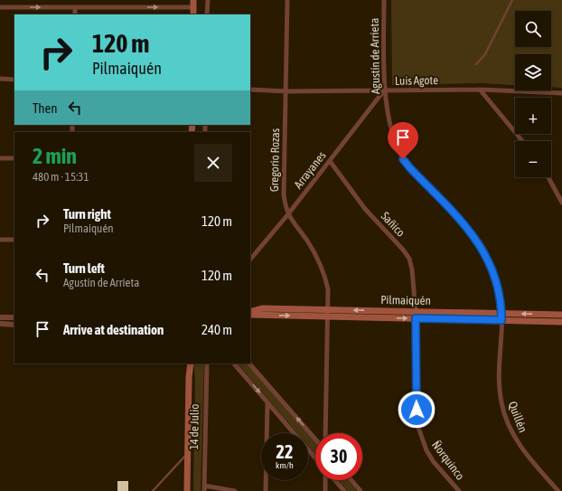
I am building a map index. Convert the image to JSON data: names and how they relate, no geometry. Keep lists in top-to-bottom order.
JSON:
{
  "streets": {
    "main road": ["Pilmaiquén", "14 de Julio"],
    "street": [
      "Agustín de Arrieta",
      "Luis Agote",
      "Gregorio Rozas",
      "Arrayanes",
      "Sañico",
      "Quillén",
      "Ñorquinco"
    ]
  },
  "crossings": [
    ["Agustín de Arrieta", "Luis Agote"],
    ["Agustín de Arrieta", "Arrayanes"],
    ["Agustín de Arrieta", "Pilmaiquén"],
    ["Agustín de Arrieta", "Quillén"],
    ["Luis Agote", "Gregorio Rozas"],
    ["Luis Agote", "Arrayanes"],
    ["Gregorio Rozas", "Arrayanes"],
    ["Gregorio Rozas", "Pilmaiquén"],
    ["Arrayanes", "Sañico"],
    ["Sañico", "Pilmaiquén"],
    ["Sañico", "Ñorquinco"],
    ["Pilmaiquén", "Quillén"],
    ["Pilmaiquén", "Ñorquinco"]
  ],
  "page": {
    "map_buttons": ["+", "−"],
    "turn": ["120 m", "Pilmaiquén"],
    "then": "Then",
    "heading": ["2 min", "480 m · 15:31"],
    "list": [
      {
        "name": "Turn right",
        "note": "Pilmaiquén",
        "value": "120 m"
      },
      {
        "name": "Turn left",
        "note": "Agustín de Arrieta",
        "value": "120 m"
      },
      {
        "name": "Arrive at destination",
        "value": "240 m"
      }
    ],
    "speed": "22 km/h",
    "limit": "30"
  }
}
